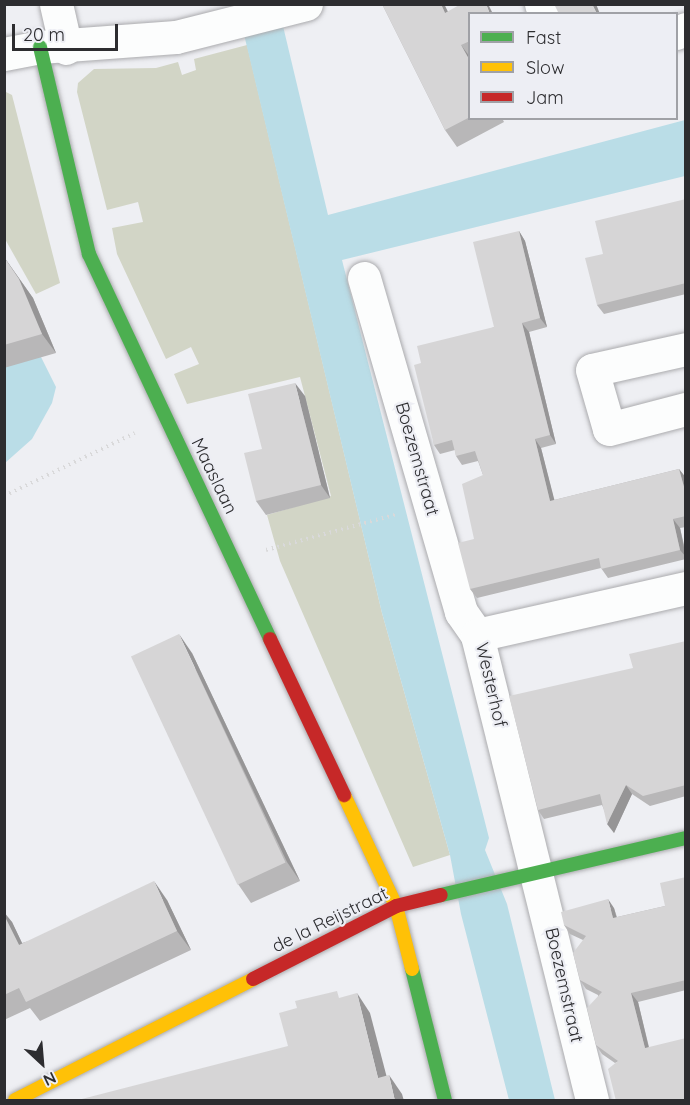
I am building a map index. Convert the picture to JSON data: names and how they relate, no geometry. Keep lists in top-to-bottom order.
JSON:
{
  "streets": {
    "street": [
      "Boezemstraat",
      "Maaslaan",
      "Westerhof",
      "de la Reijstraat"
    ]
  },
  "crossings": [
    ["Boezemstraat", "Westerhof"],
    ["Boezemstraat", "de la Reijstraat"],
    ["Maaslaan", "de la Reijstraat"],
    ["Westerhof", "de la Reijstraat"]
  ],
  "legend": ["Fast", "Slow", "Jam"],
  "scale_bar": "20 m",
  "north": "bottom right"
}
